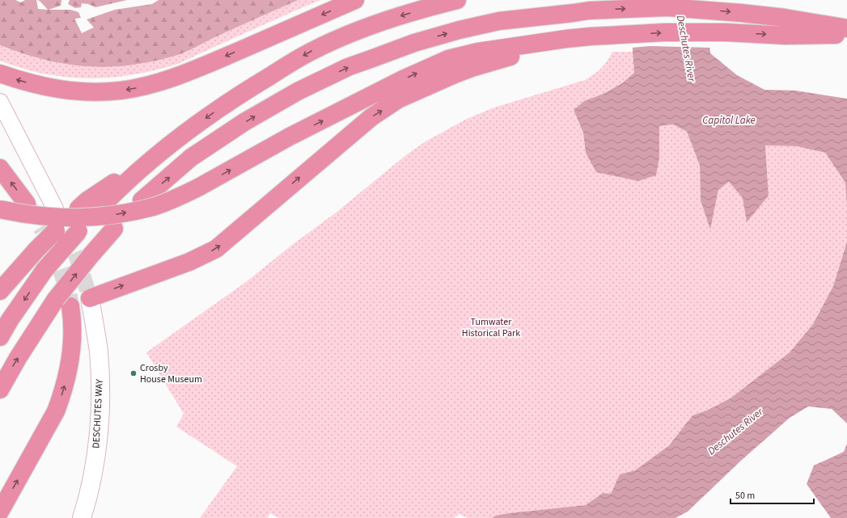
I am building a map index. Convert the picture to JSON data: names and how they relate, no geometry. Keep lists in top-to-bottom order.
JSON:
{
  "streets": {
    "main road": ["DESCHUTES WAY"]
  },
  "water": ["Deschutes River", "Capitol Lake"],
  "parks": ["Tumwater Historical Park"],
  "places": ["Crosby House Museum"],
  "scale_bar": "50 m"
}
